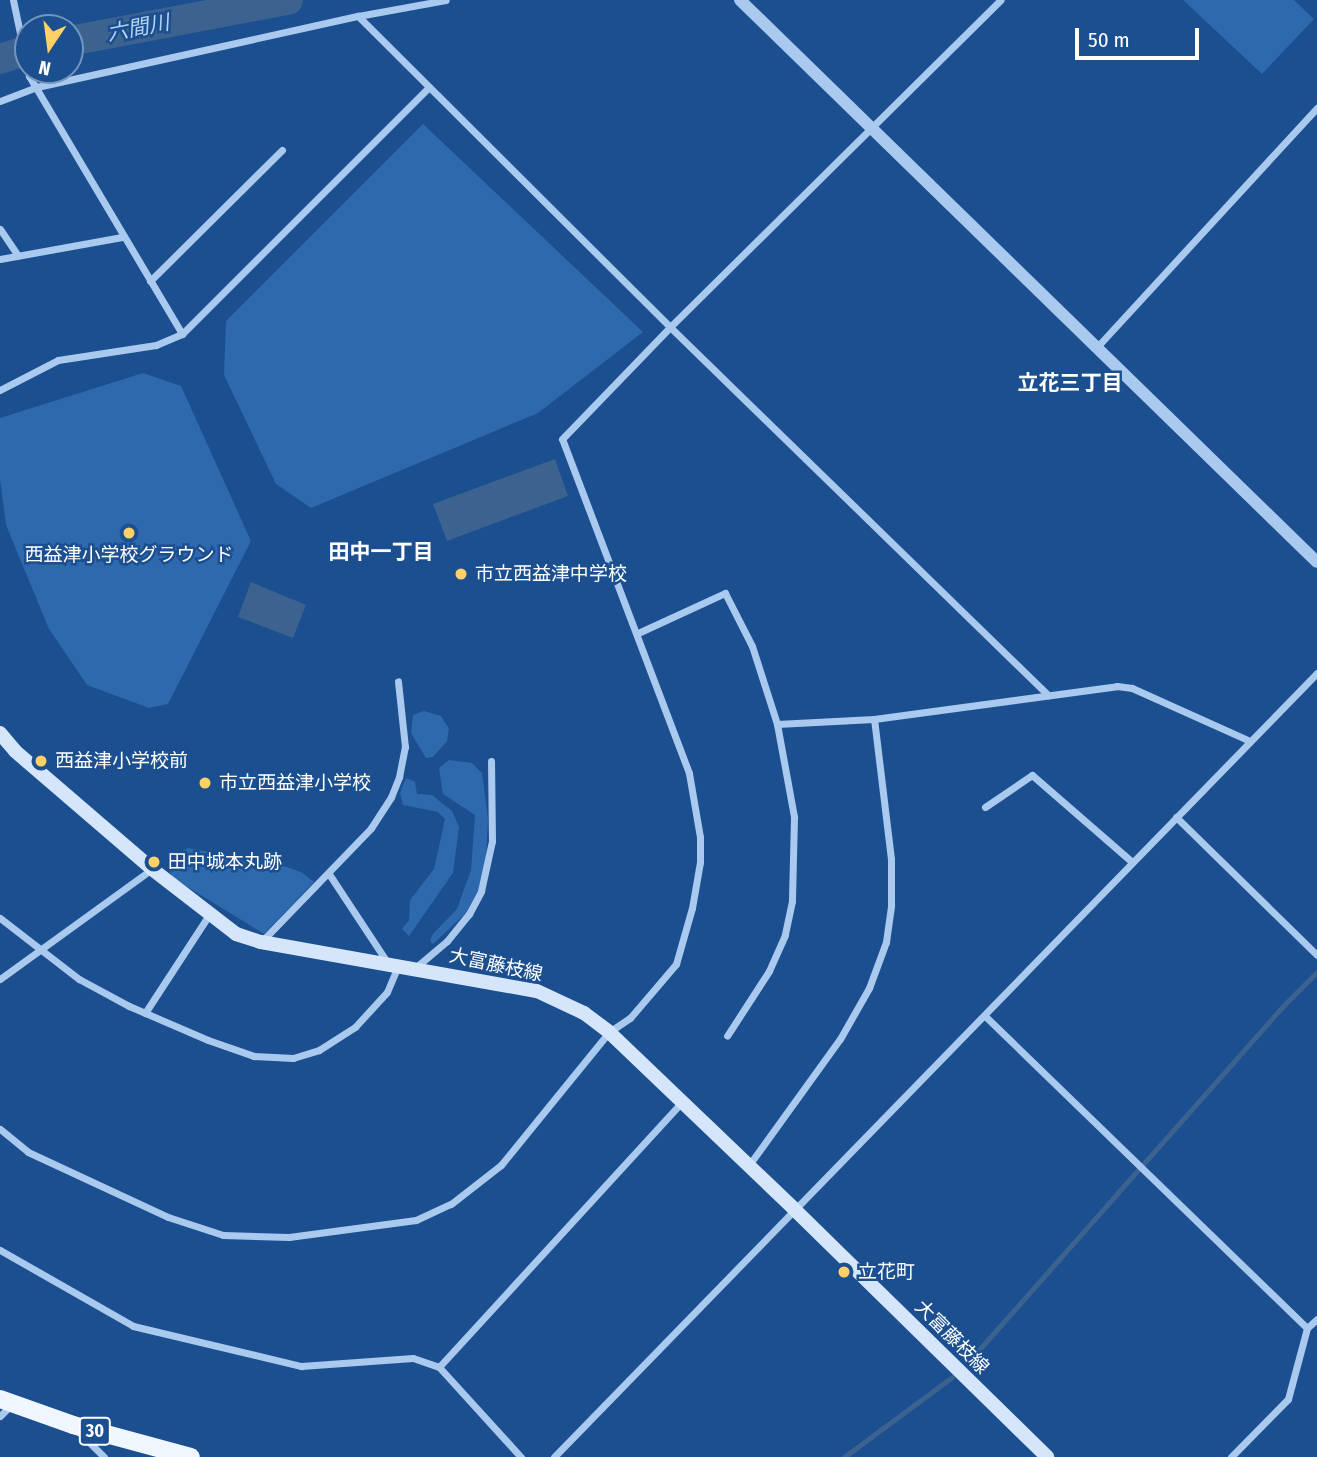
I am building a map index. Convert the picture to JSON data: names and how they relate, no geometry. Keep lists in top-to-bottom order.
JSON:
{
  "streets": {
    "main road": ["大富藤枝線", "30"]
  },
  "districts": ["立花三丁目", "田中一丁目"],
  "water": ["六間川"],
  "places": [
    "西益津小学校グラウンド",
    "市立西益津中学校",
    "西益津小学校前",
    "市立西益津小学校",
    "田中城本丸跡",
    "立花町"
  ],
  "scale_bar": "50 m",
  "north": "bottom"
}
